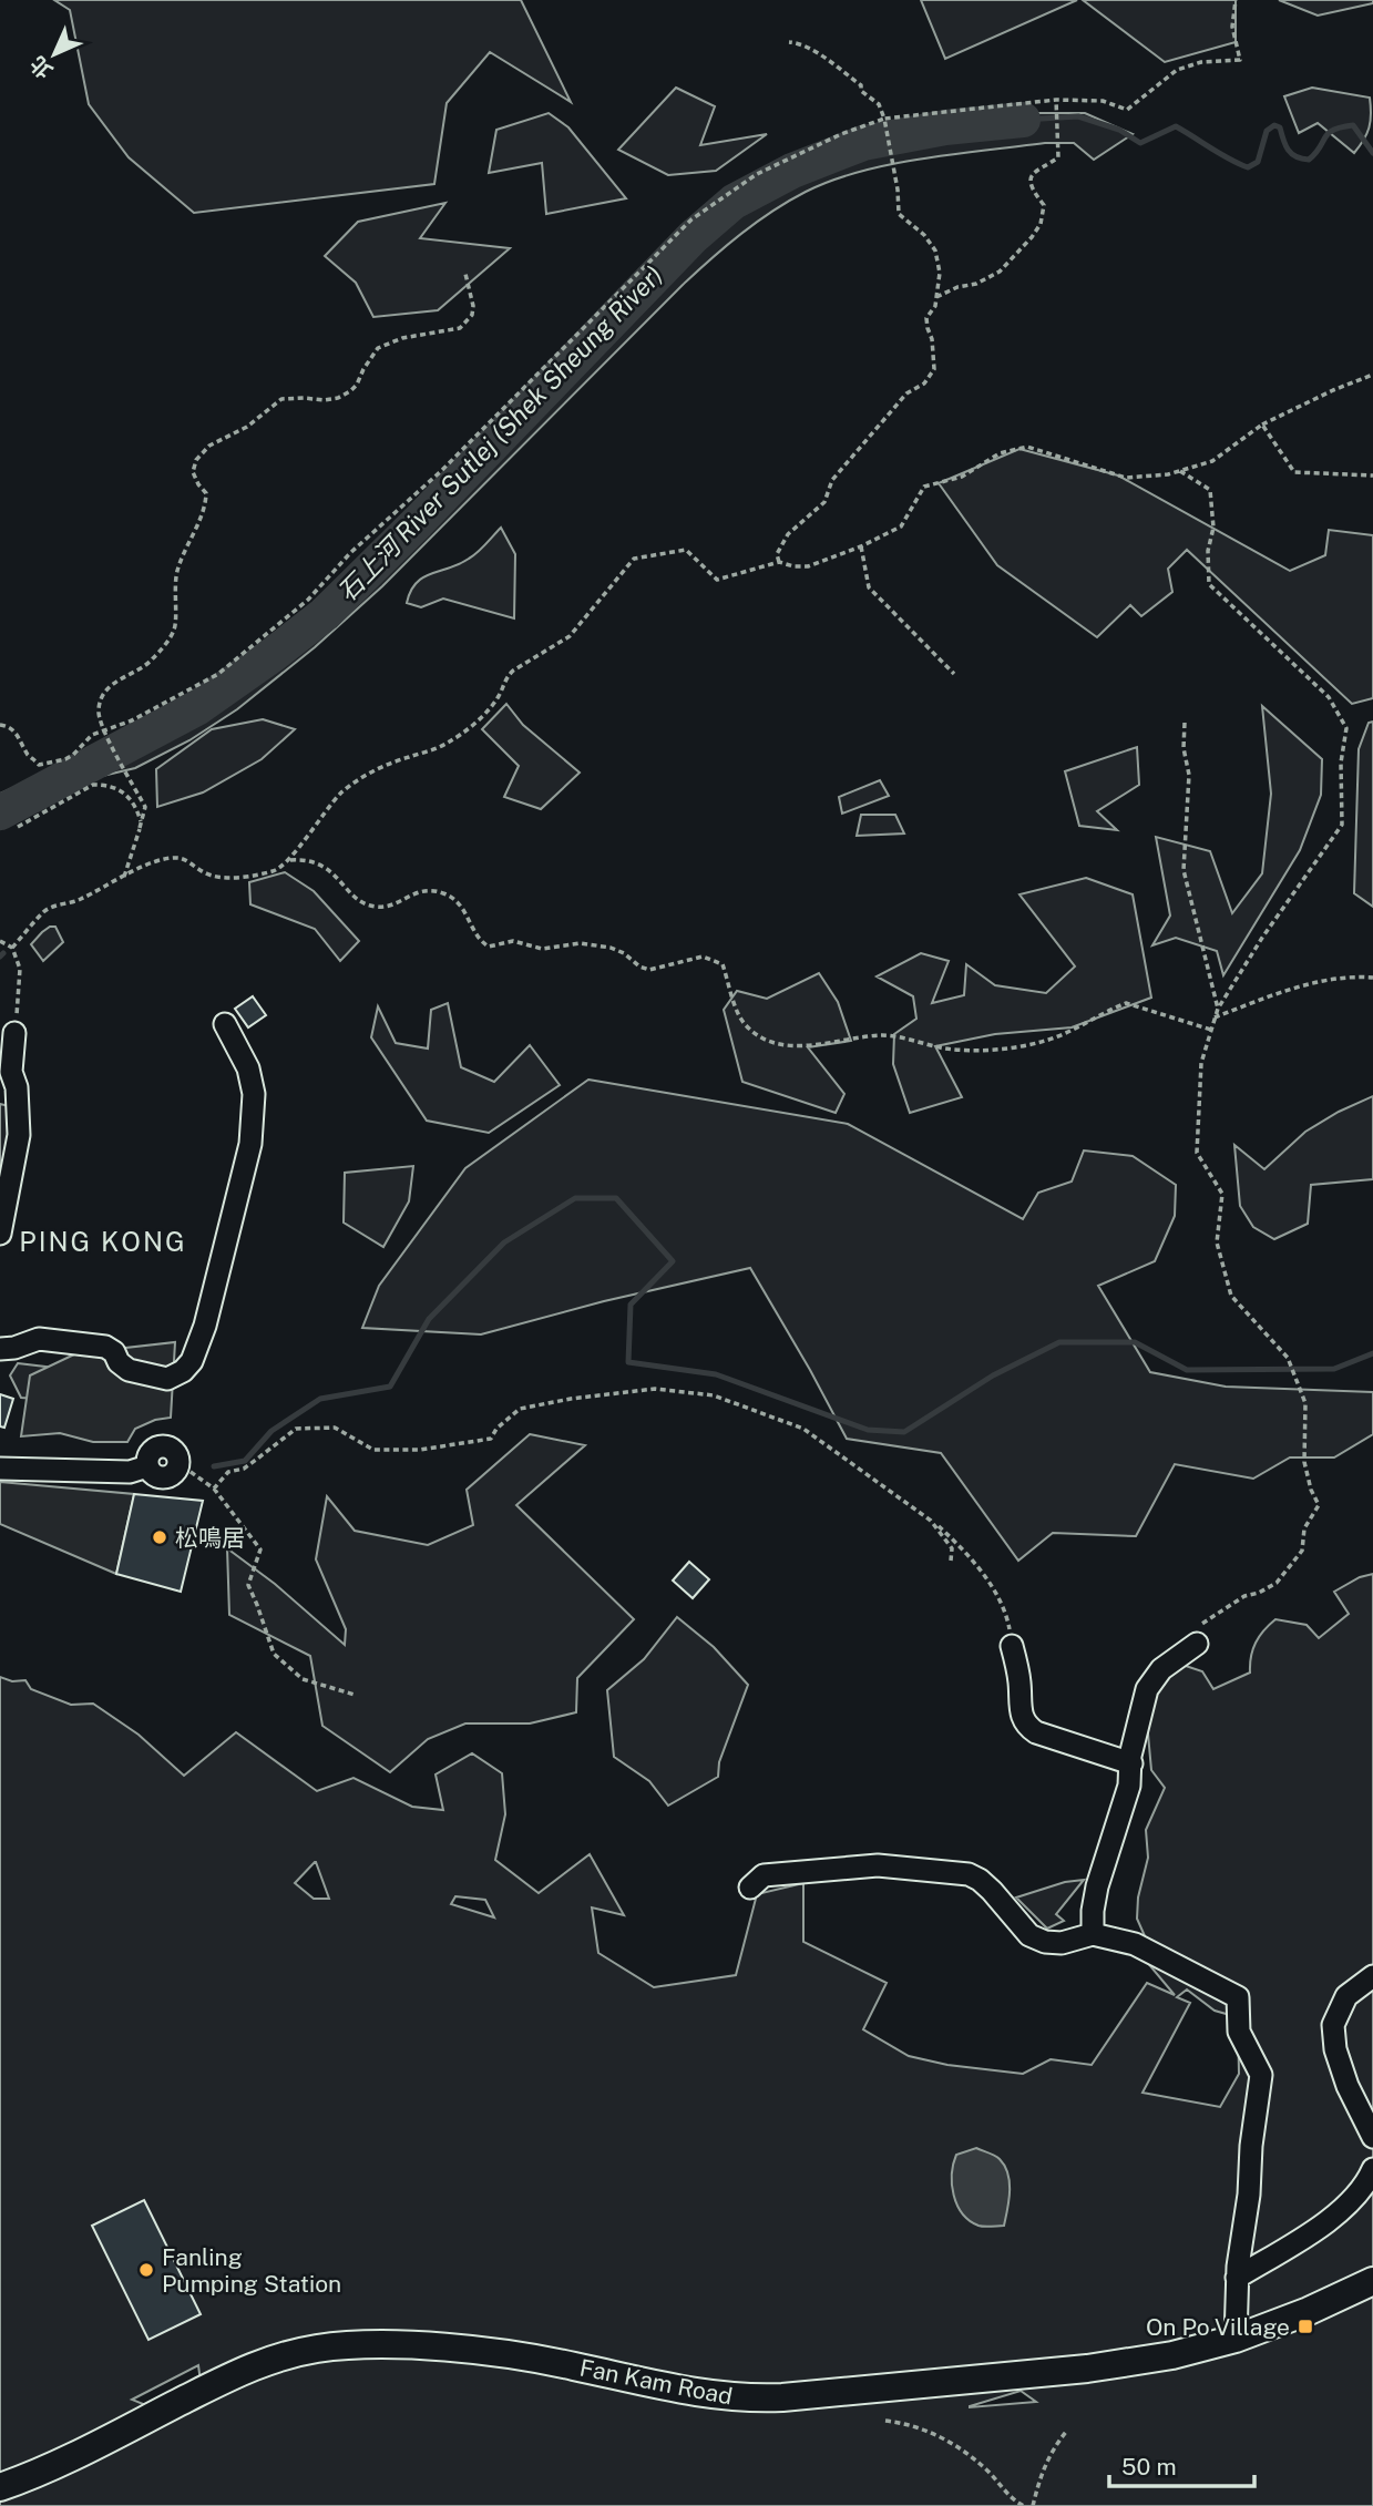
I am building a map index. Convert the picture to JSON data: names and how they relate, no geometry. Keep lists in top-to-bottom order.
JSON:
{
  "streets": {
    "main road": ["Fan Kam Road"]
  },
  "districts": ["PING KONG"],
  "water": ["石上河 River Sutlej (Shek Sheung River)"],
  "places": {
    "other": ["松鳴居", "Fanling Pumping Station"],
    "transit": ["On Po Village"]
  },
  "scale_bar": "50 m",
  "north": "bottom left"
}
